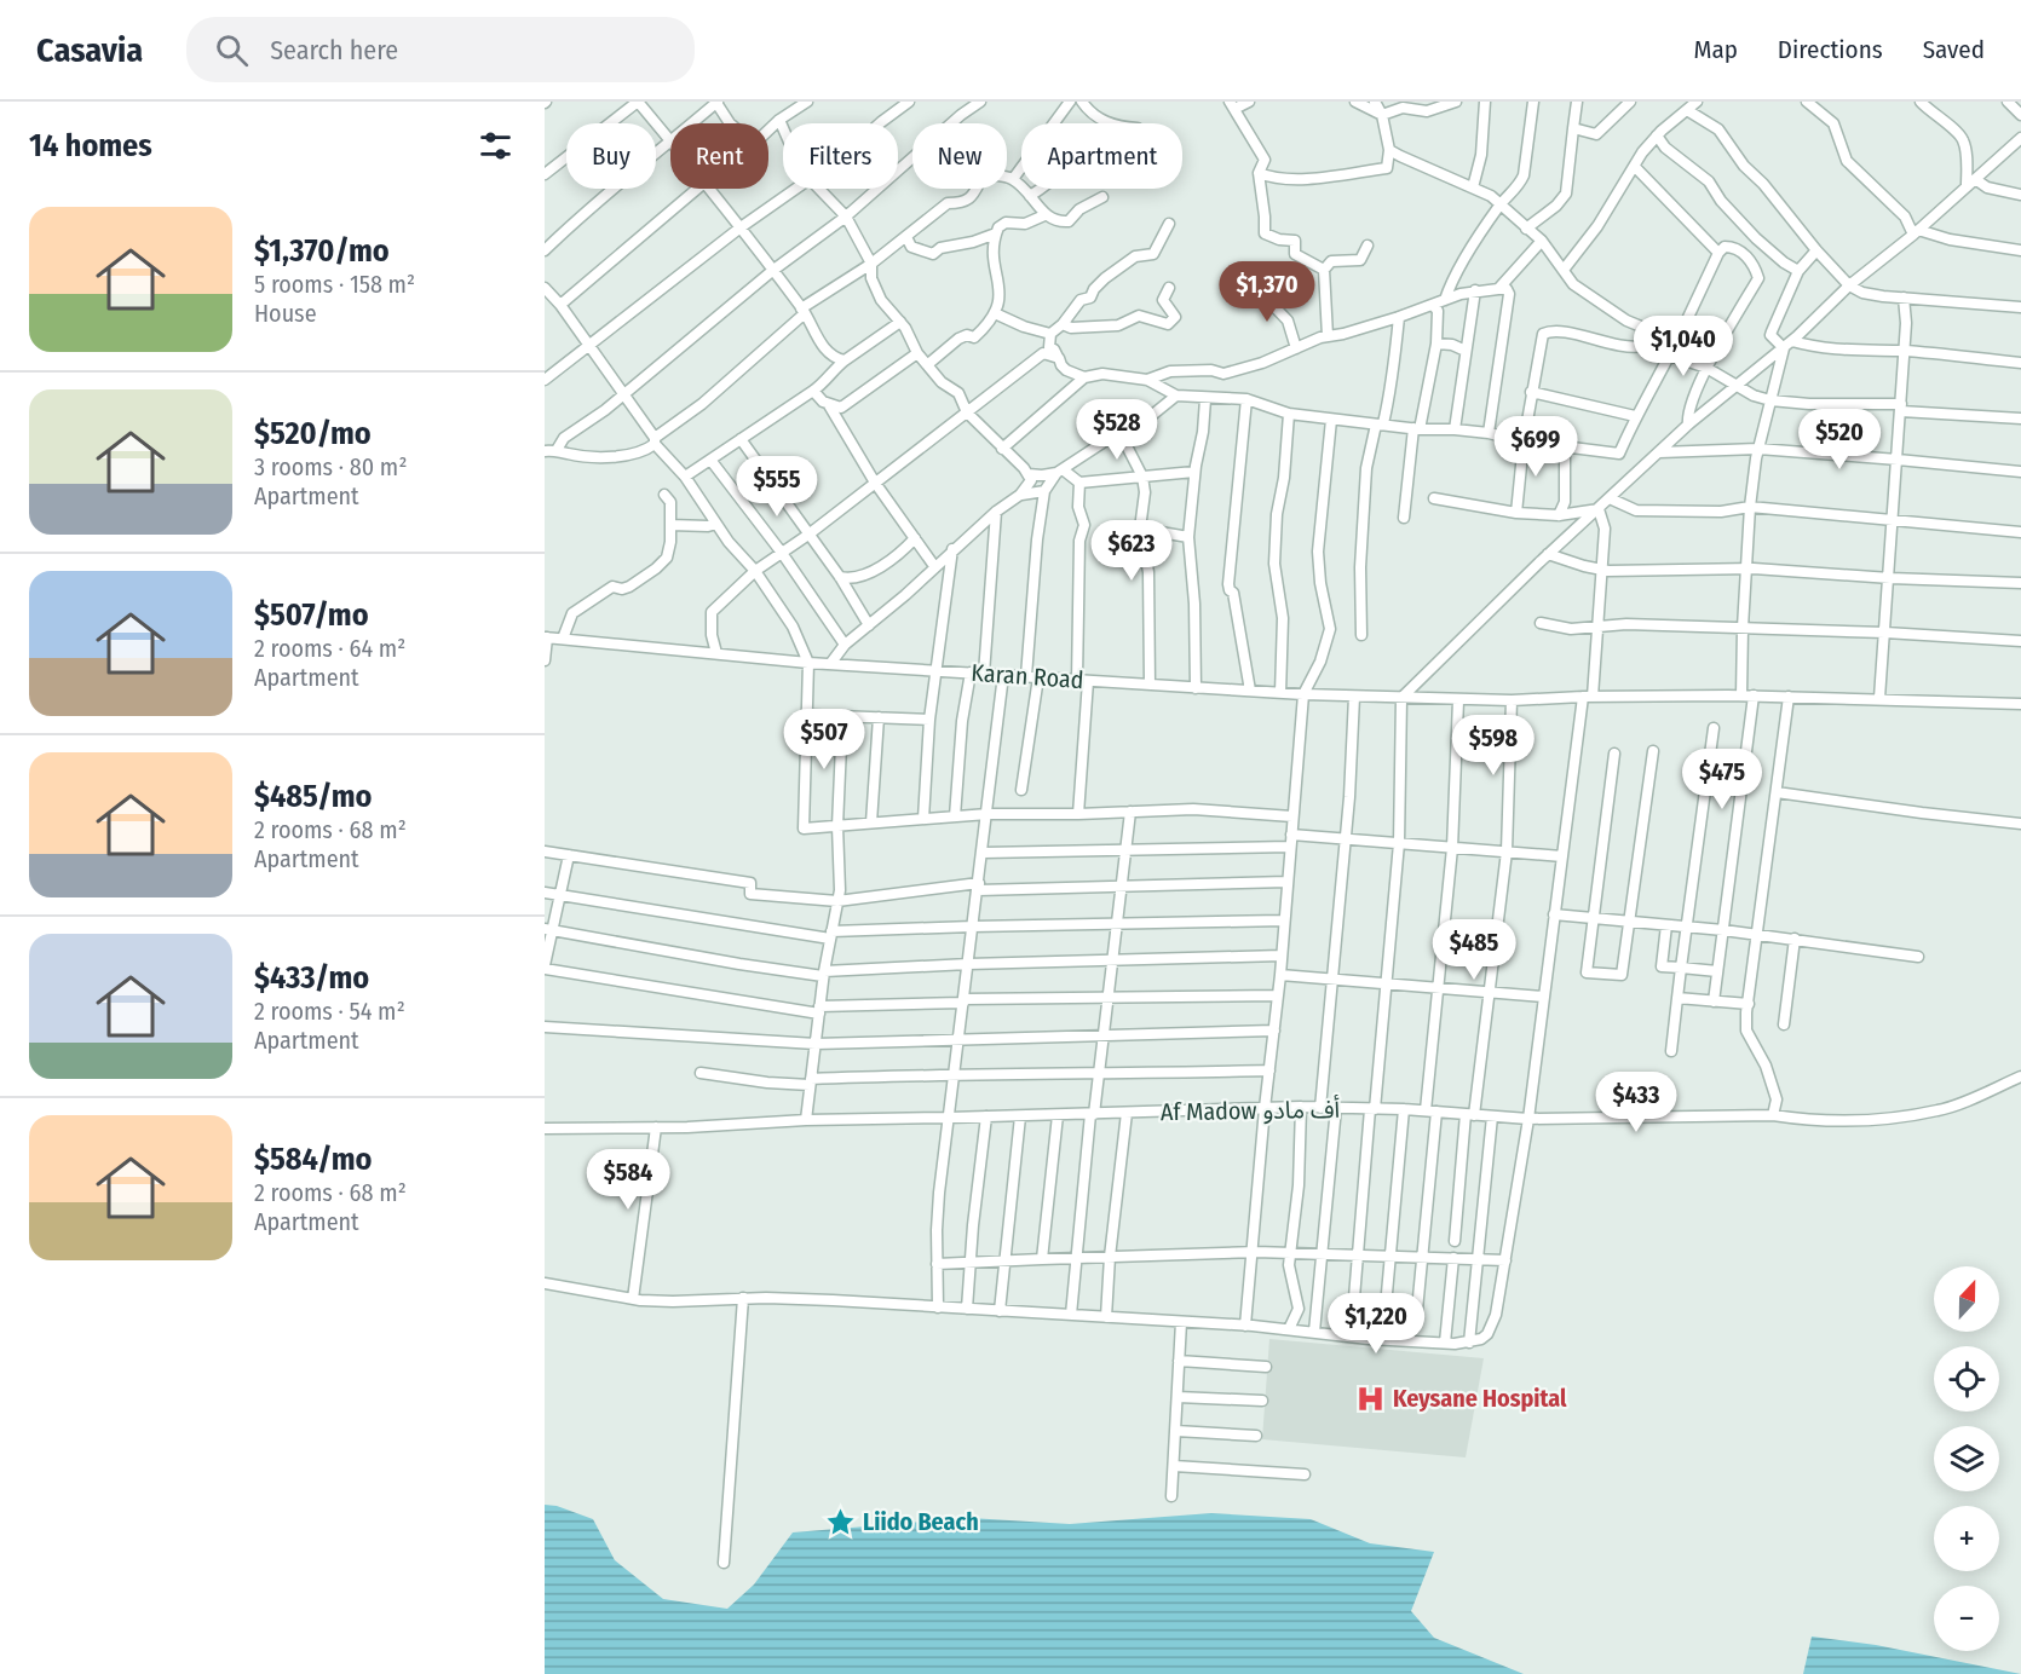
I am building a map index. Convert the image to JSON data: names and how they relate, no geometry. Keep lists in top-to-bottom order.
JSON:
{
  "streets": {
    "street": ["Karan Road", "Af Madow أف مادو"]
  },
  "places": {
    "hospital": ["Keysane Hospital"],
    "place": ["Liido Beach"]
  },
  "north": "top",
  "page": {
    "header": "Casavia",
    "search": "Search here",
    "nav": ["Map", "Directions", "Saved"],
    "heading": "14 homes",
    "chip": [
      "Buy",
      "Rent",
      "Filters",
      "New",
      "Apartment"
    ],
    "list": [
      {
        "name": "$1,370/mo",
        "note": "5 rooms · 158 m² · House"
      },
      {
        "name": "$520/mo",
        "note": "3 rooms · 80 m² · Apartment"
      },
      {
        "name": "$507/mo",
        "note": "2 rooms · 64 m² · Apartment"
      },
      {
        "name": "$485/mo",
        "note": "2 rooms · 68 m² · Apartment"
      },
      {
        "name": "$433/mo",
        "note": "2 rooms · 54 m² · Apartment"
      },
      {
        "name": "$584/mo",
        "note": "2 rooms · 68 m² · Apartment"
      }
    ],
    "price": [
      "$1,370",
      "$1,040",
      "$528",
      "$520",
      "$699",
      "$555",
      "$623",
      "$507",
      "$598",
      "$475",
      "$485",
      "$433",
      "$584",
      "$1,220"
    ],
    "map_buttons": ["+", "−"]
  }
}
